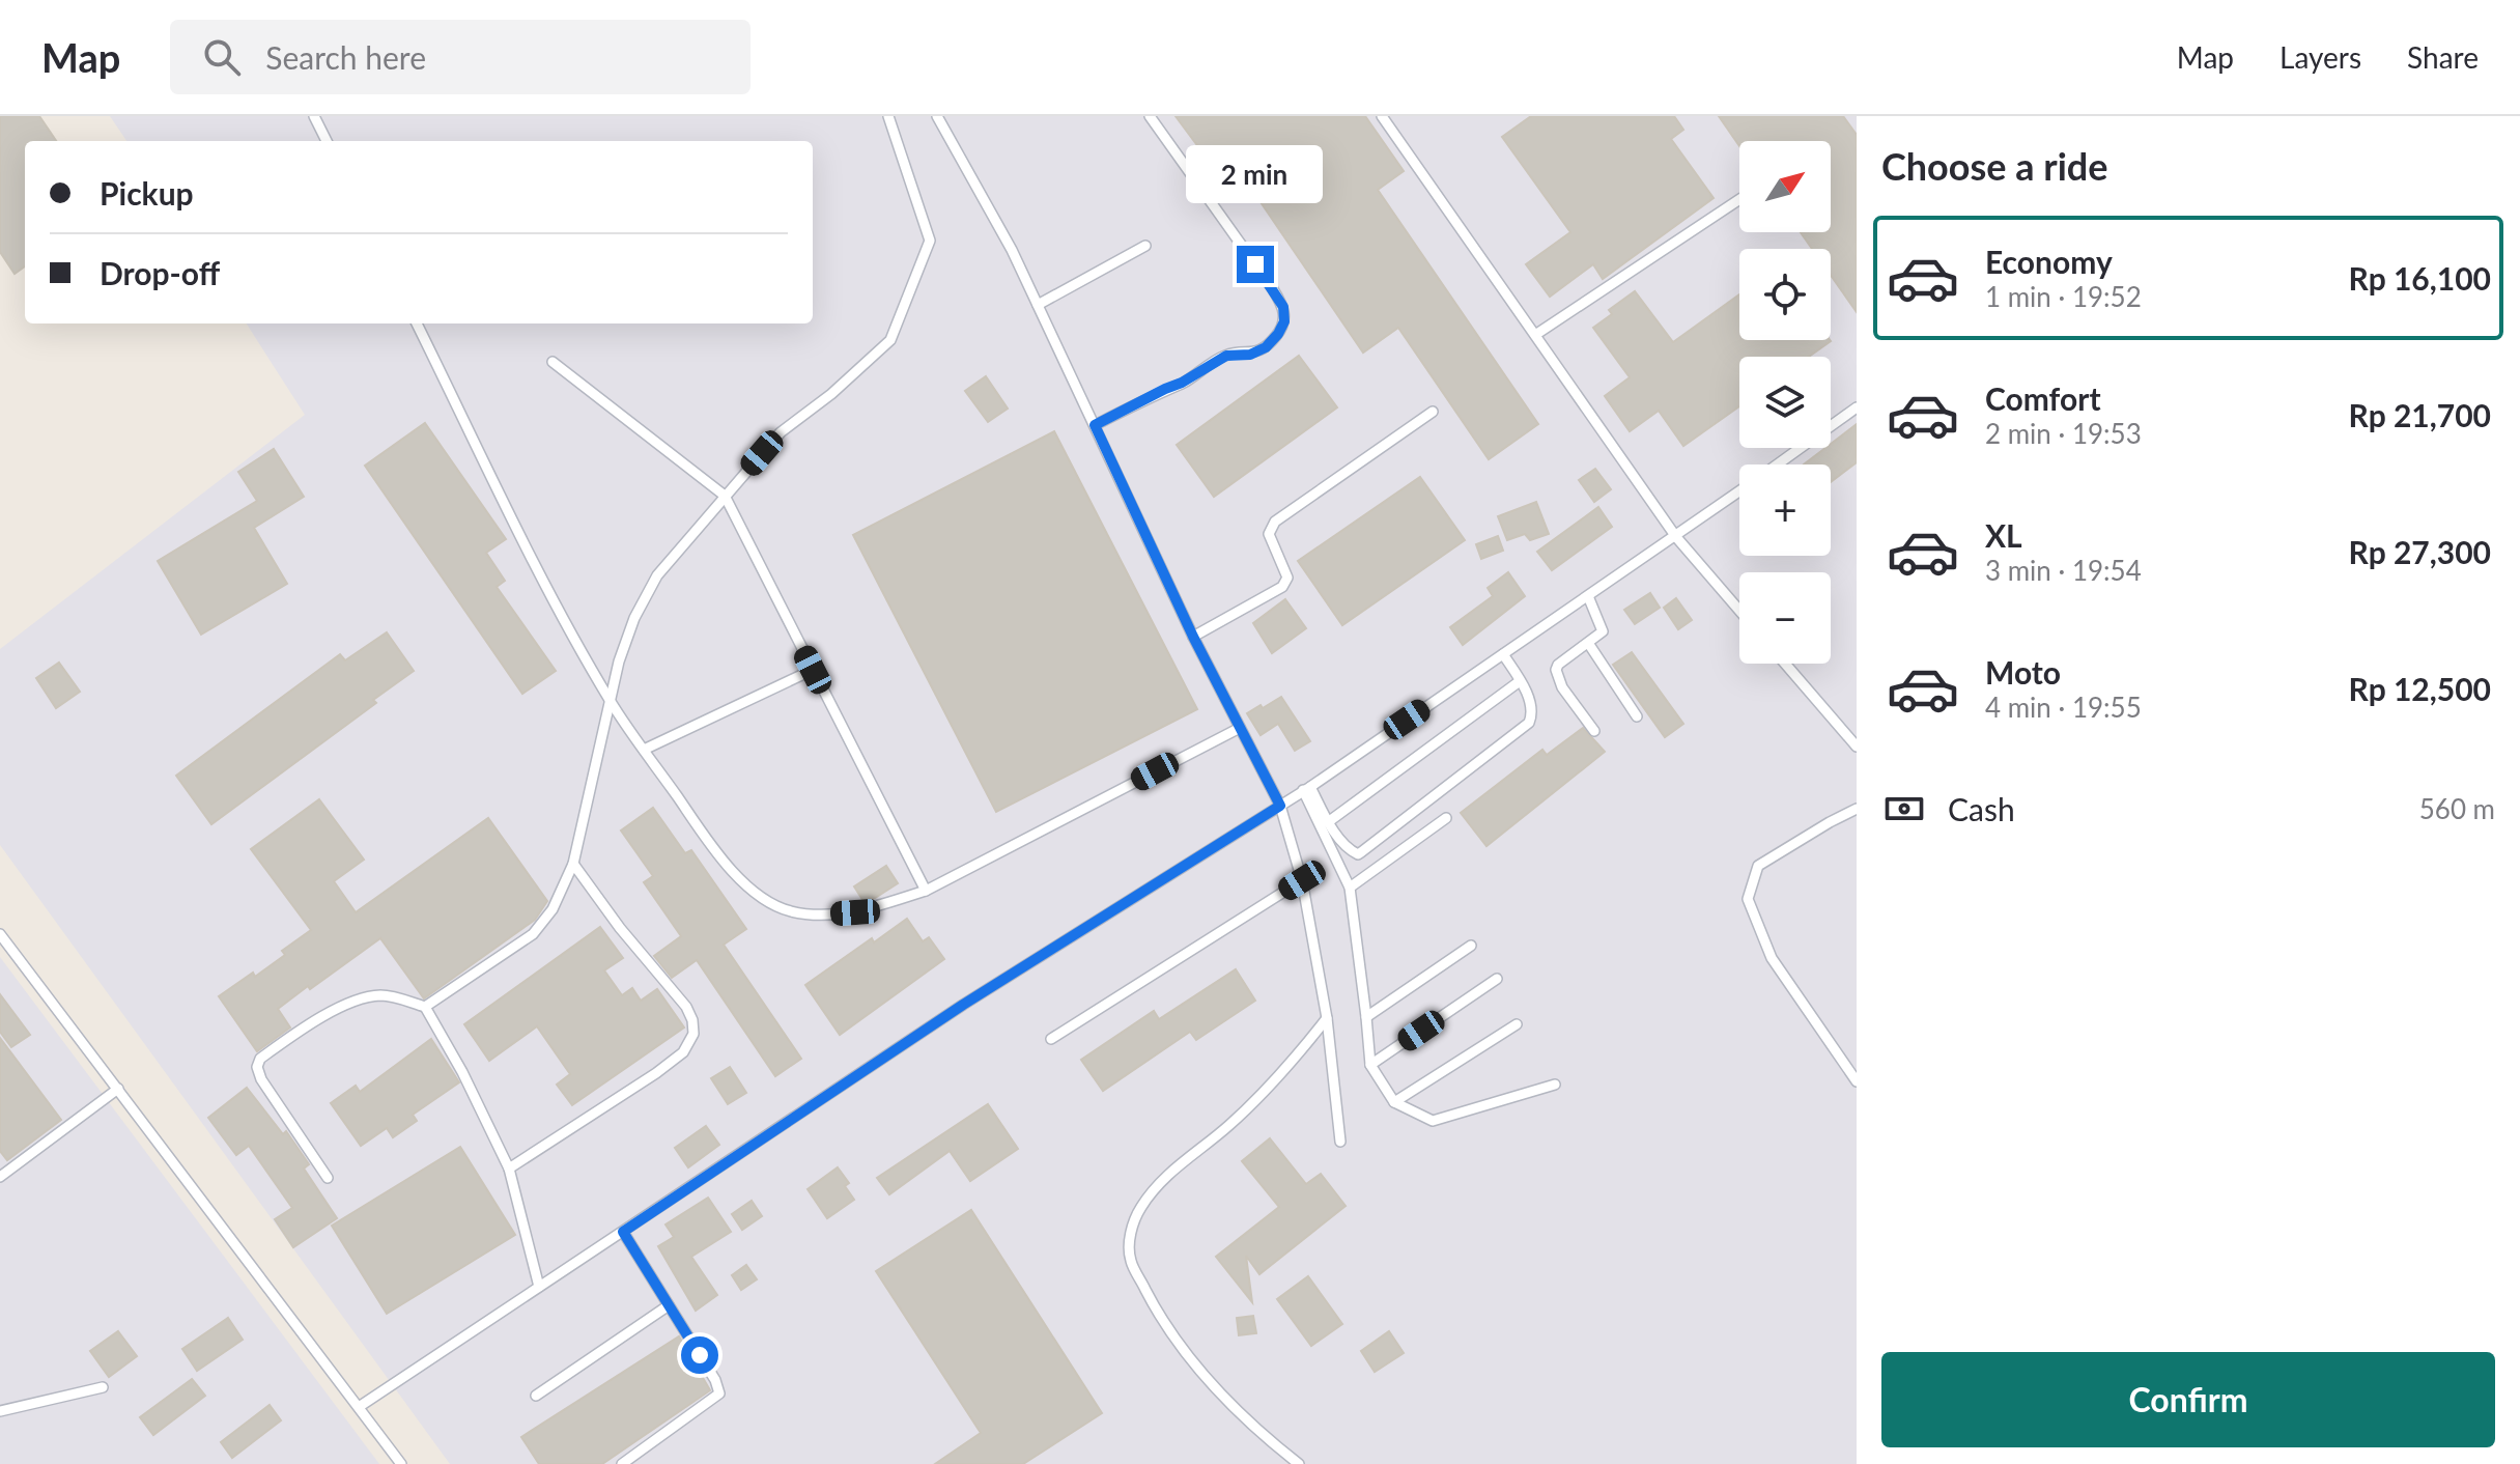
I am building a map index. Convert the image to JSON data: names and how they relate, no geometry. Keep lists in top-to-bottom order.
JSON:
{
  "north": "top right",
  "page": {
    "header": "Map",
    "search": "Search here",
    "nav": ["Map", "Layers", "Share"],
    "heading": "Choose a ride",
    "map_buttons": ["+", "−"],
    "banner": ["Pickup", "Drop-off"],
    "bubble": "2 min",
    "list": [
      {
        "name": "Economy",
        "note": "1 min · 19:52",
        "value": "Rp 16,100"
      },
      {
        "name": "Comfort",
        "note": "2 min · 19:53",
        "value": "Rp 21,700"
      },
      {
        "name": "XL",
        "note": "3 min · 19:54",
        "value": "Rp 27,300"
      },
      {
        "name": "Moto",
        "note": "4 min · 19:55",
        "value": "Rp 12,500"
      }
    ],
    "pay": ["Cash", "560 m"],
    "buttons": "Confirm"
  }
}
